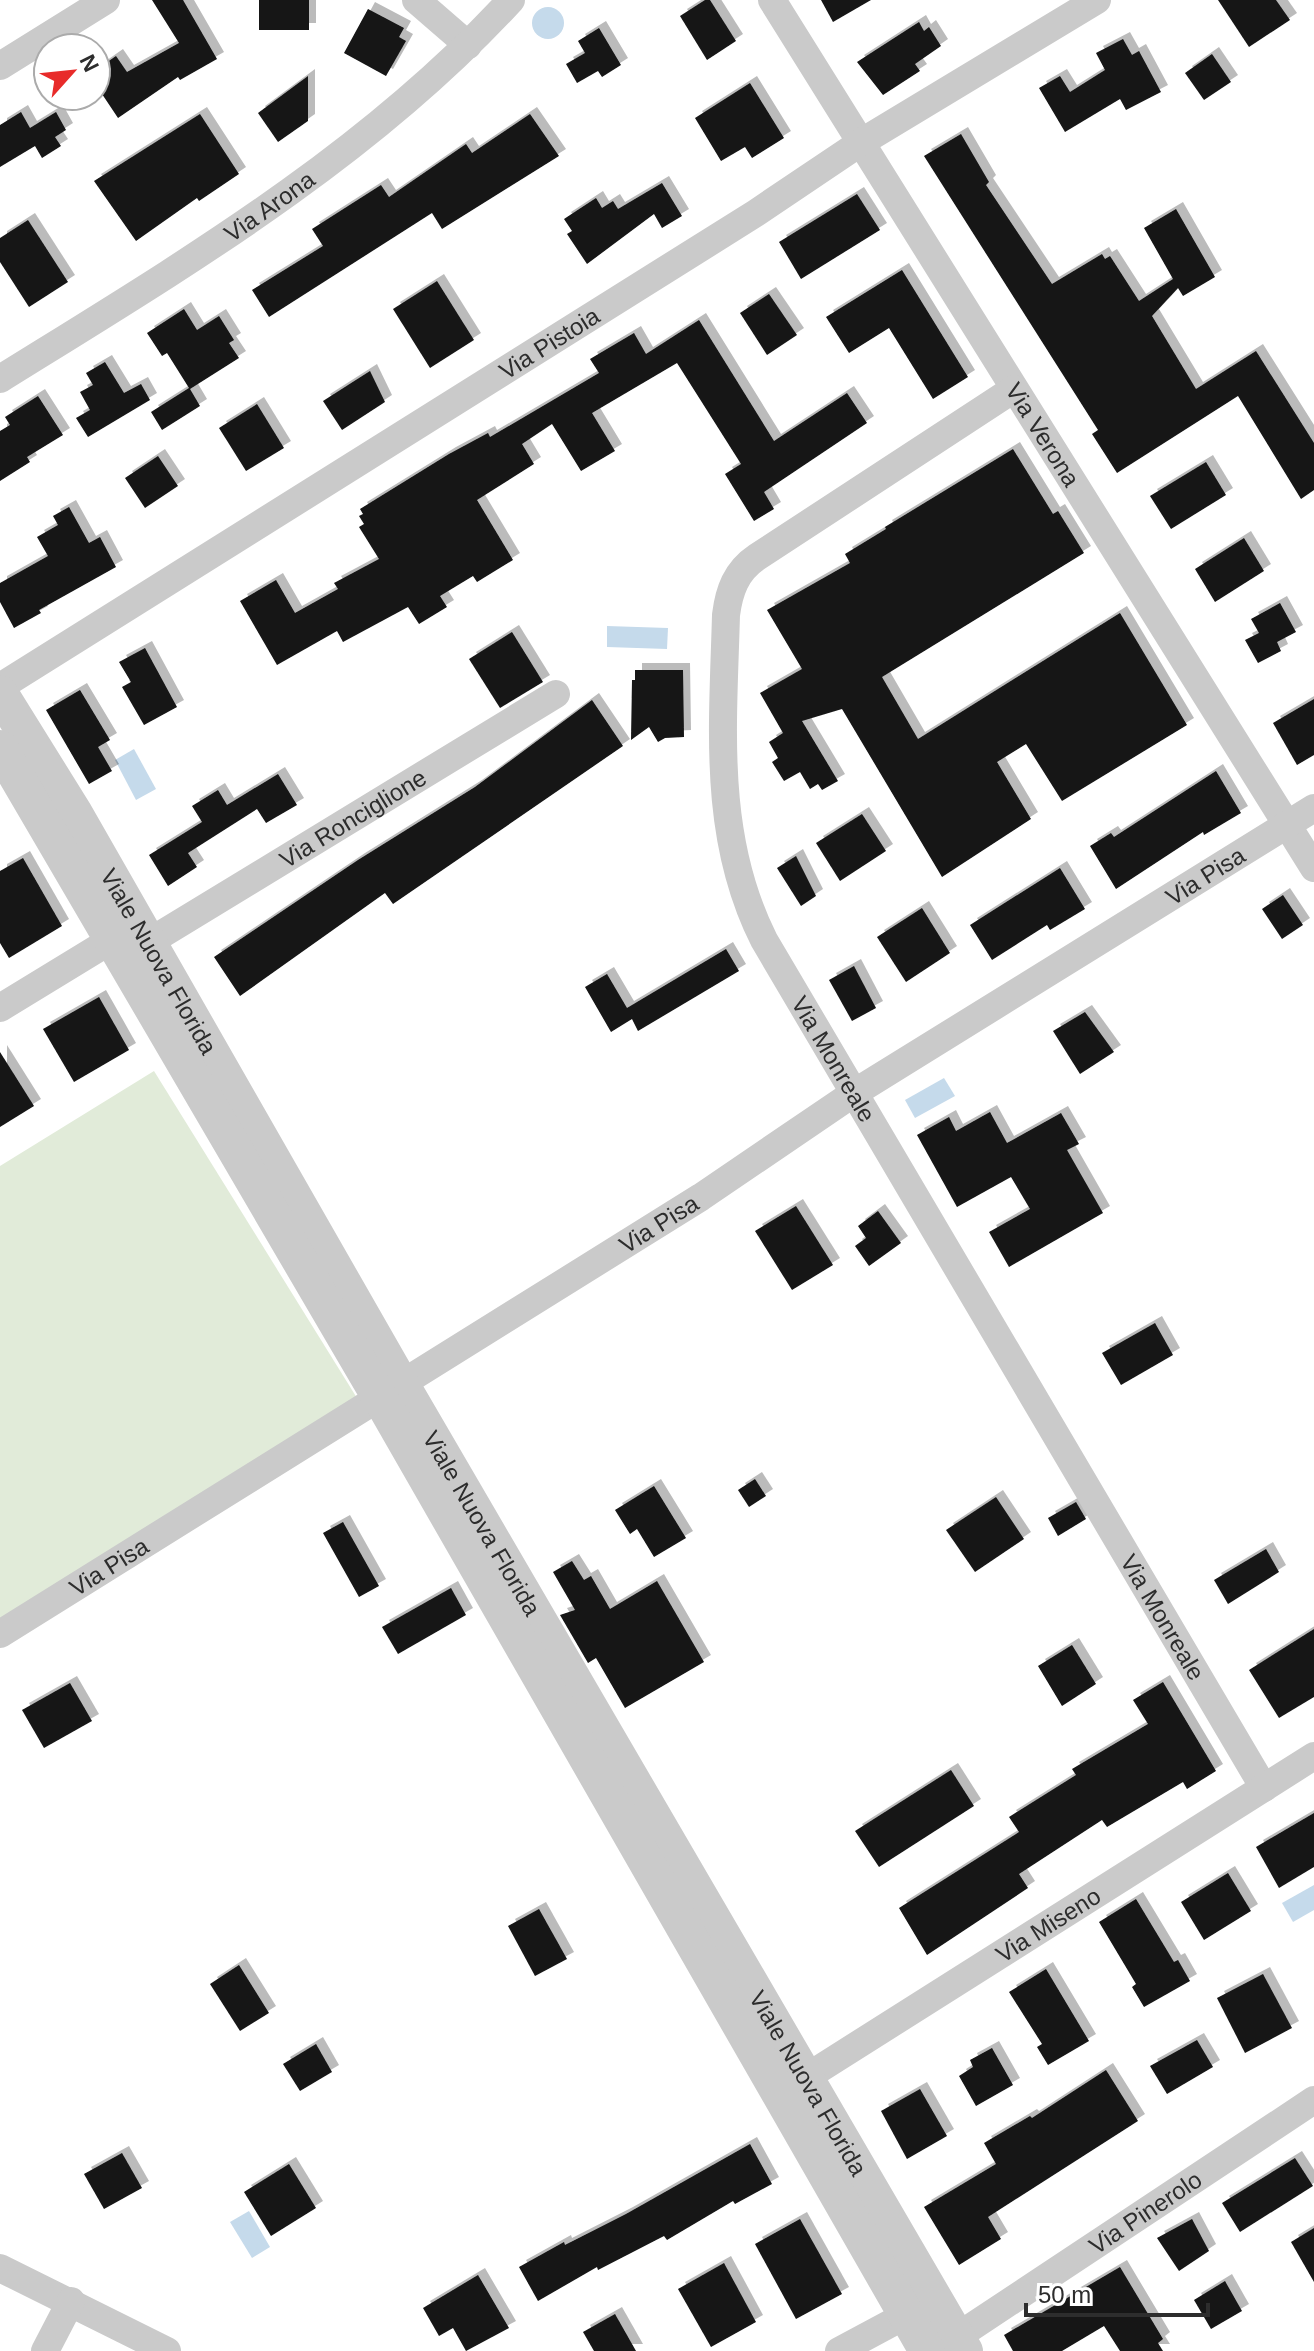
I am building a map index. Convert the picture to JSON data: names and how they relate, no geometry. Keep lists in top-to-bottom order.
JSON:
{
  "streets": {
    "street": [
      "Via Arona",
      "Via Pistoia",
      "Via Verona",
      "Via Ronciglione",
      "Via Pisa",
      "Viale Nuova Florida",
      "Via Monreale",
      "Via Miseno",
      "Via Pinerolo"
    ]
  },
  "crossings": [
    ["Via Pistoia", "Via Verona"],
    ["Via Pistoia", "Viale Nuova Florida"],
    ["Via Verona", "Via Pisa"],
    ["Via Verona", "Via Monreale"],
    ["Via Ronciglione", "Viale Nuova Florida"],
    ["Via Pisa", "Viale Nuova Florida"],
    ["Via Pisa", "Via Monreale"],
    ["Viale Nuova Florida", "Via Miseno"],
    ["Viale Nuova Florida", "Via Pinerolo"],
    ["Via Monreale", "Via Miseno"]
  ],
  "scale_bar": "50 m",
  "north": "top right"
}
